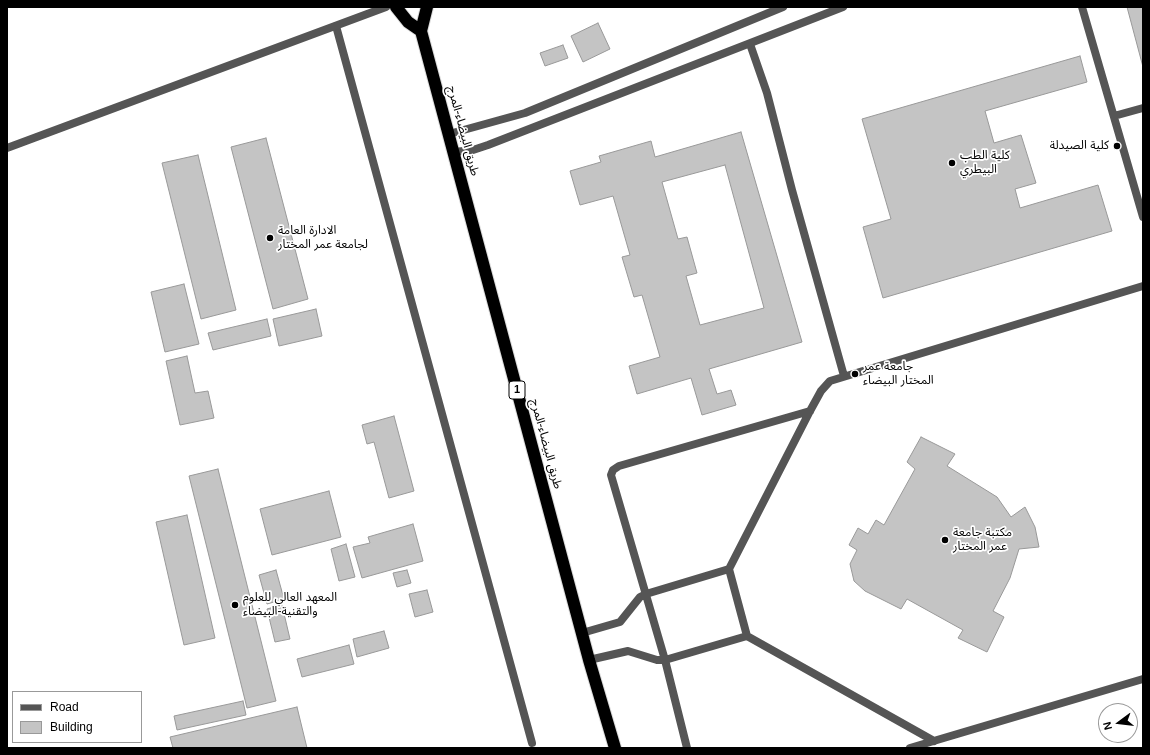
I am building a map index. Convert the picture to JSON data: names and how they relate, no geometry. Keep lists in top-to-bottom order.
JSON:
{
  "streets": {
    "highway": ["طريق البيضاء-المرج", "1"]
  },
  "places": [
    "كلية الصيدلة",
    "كلية الطب البيطري",
    "الادارة العامة لجامعة عمر المختار",
    "جامعة عمر المختار البيضاء",
    "مكتبة جامعة عمر المختار",
    "المعهد العالي للعلوم والتقنية-البيضاء"
  ],
  "legend": ["Road", "Building"],
  "north": "left"
}
